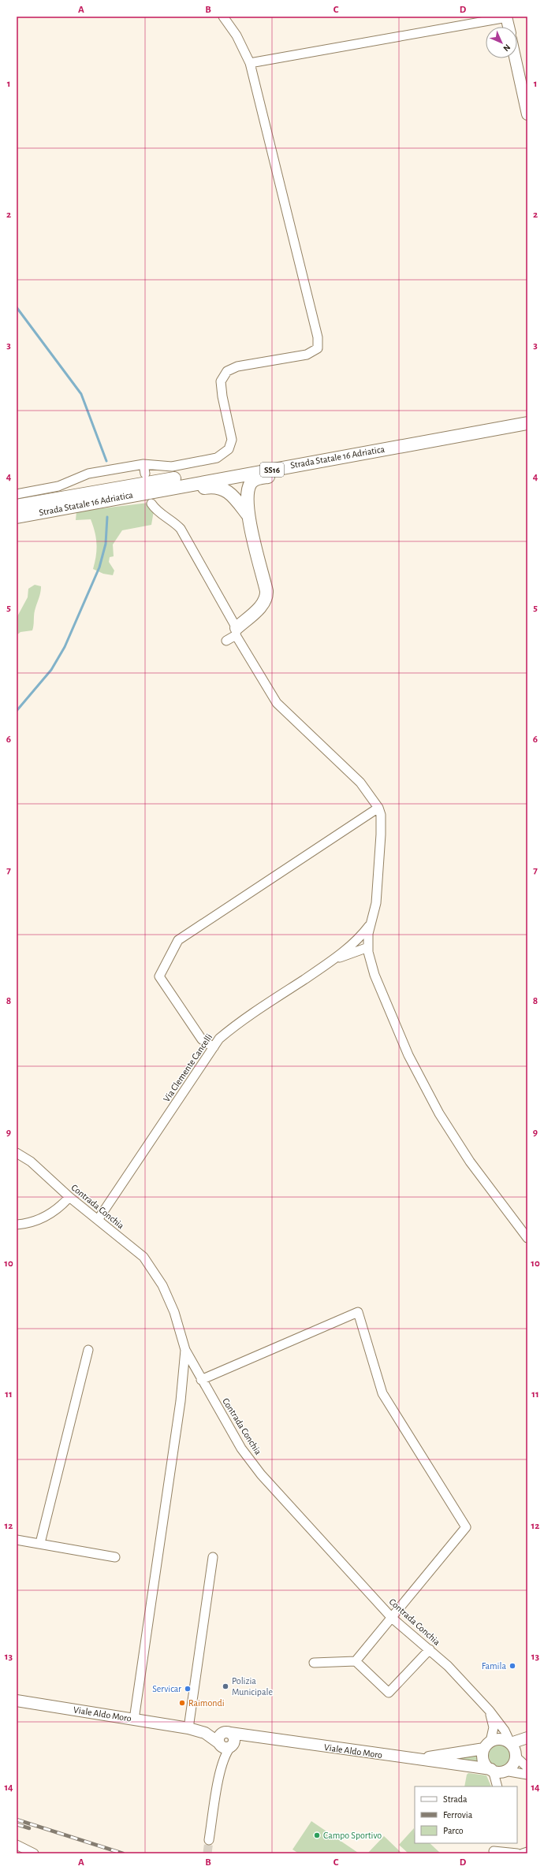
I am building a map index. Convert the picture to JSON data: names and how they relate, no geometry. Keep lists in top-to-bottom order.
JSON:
{
  "streets": {
    "highway": ["Strada Statale 16 Adriatica", "SS16"],
    "main road": ["Viale Aldo Moro"],
    "street": ["Via Clemente Cancelli", "Contrada Conchia"]
  },
  "crossings": [
    ["Via Clemente Cancelli", "Contrada Conchia"],
    ["Contrada Conchia", "Viale Aldo Moro"]
  ],
  "places": [
    "Famila",
    "Polizia Municipale",
    "Servicar",
    "Raimondi",
    "Campo Sportivo"
  ],
  "legend": ["Strada", "Ferrovia", "Parco"],
  "north": "bottom right",
  "grid": {
    "columns": [
      "A",
      "B",
      "C",
      "D"
    ],
    "rows": [
      "1",
      "2",
      "3",
      "4",
      "5",
      "6",
      "7",
      "8",
      "9",
      "10",
      "11",
      "12",
      "13",
      "14"
    ]
  }
}
